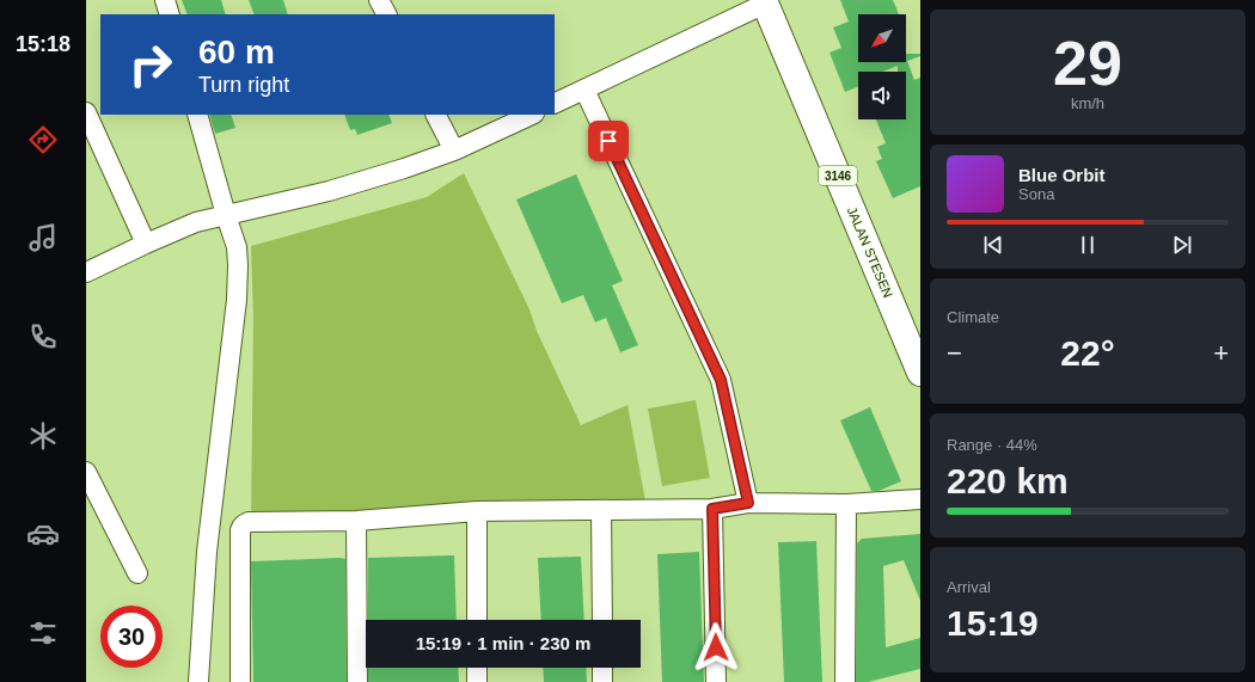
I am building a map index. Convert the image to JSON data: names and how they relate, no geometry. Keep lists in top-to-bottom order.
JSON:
{
  "streets": {
    "main road": ["3146", "JALAN STESEN"]
  },
  "north": "bottom left",
  "page": {
    "tabs": "15:18",
    "tile": [
      ["29", "km/h"],
      "Climate",
      ["Range · 44%", "220 km"],
      ["Arrival", "15:19"]
    ],
    "turn": ["60 m", "Turn right"],
    "song": ["Blue Orbit", "Sona"],
    "heat": ["−", "22°", "+"],
    "limit": "30",
    "trip": "15:19 · 1 min · 230 m"
  }
}
